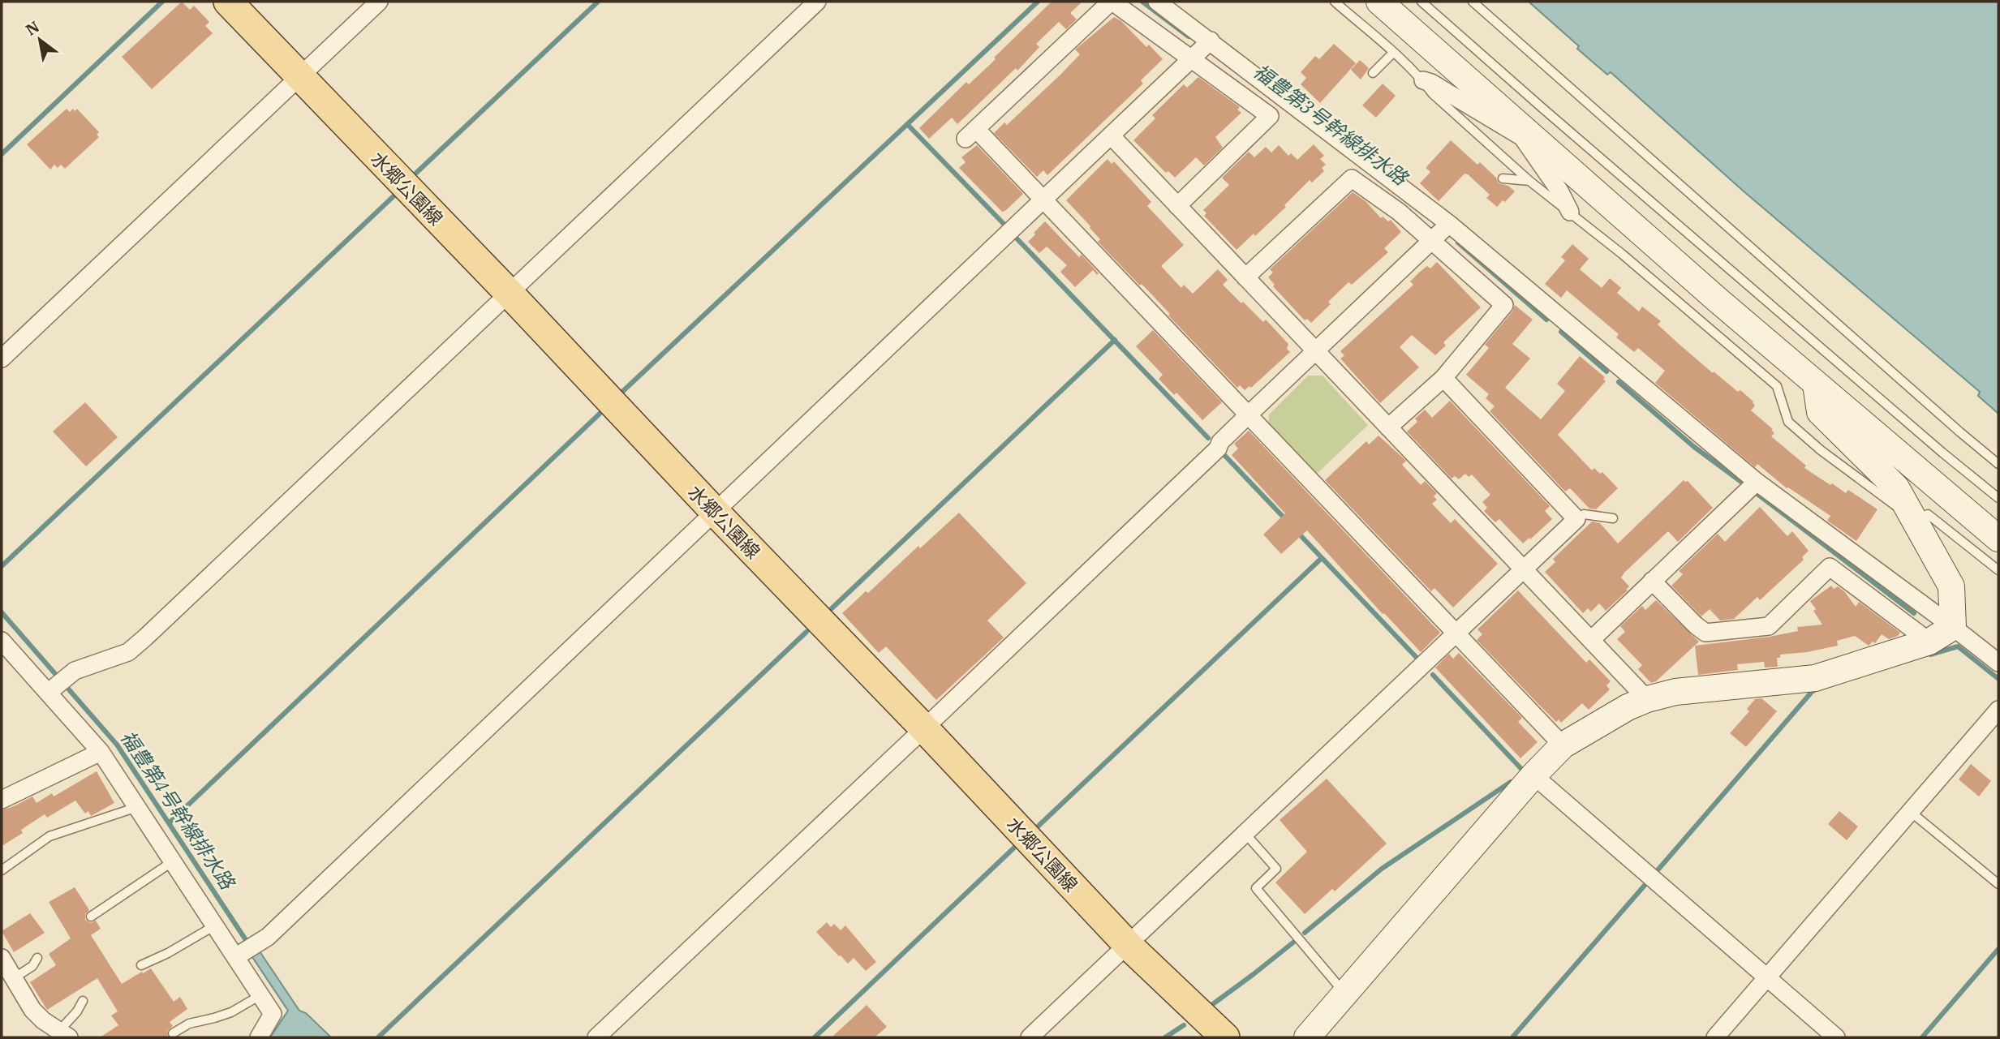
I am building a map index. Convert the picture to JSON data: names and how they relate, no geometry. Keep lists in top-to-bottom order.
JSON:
{
  "streets": {
    "main road": ["水郷公園線"]
  },
  "water": ["福豊第3号幹線排水路", "福豊第4号幹線排水路"],
  "north": "top left"
}
